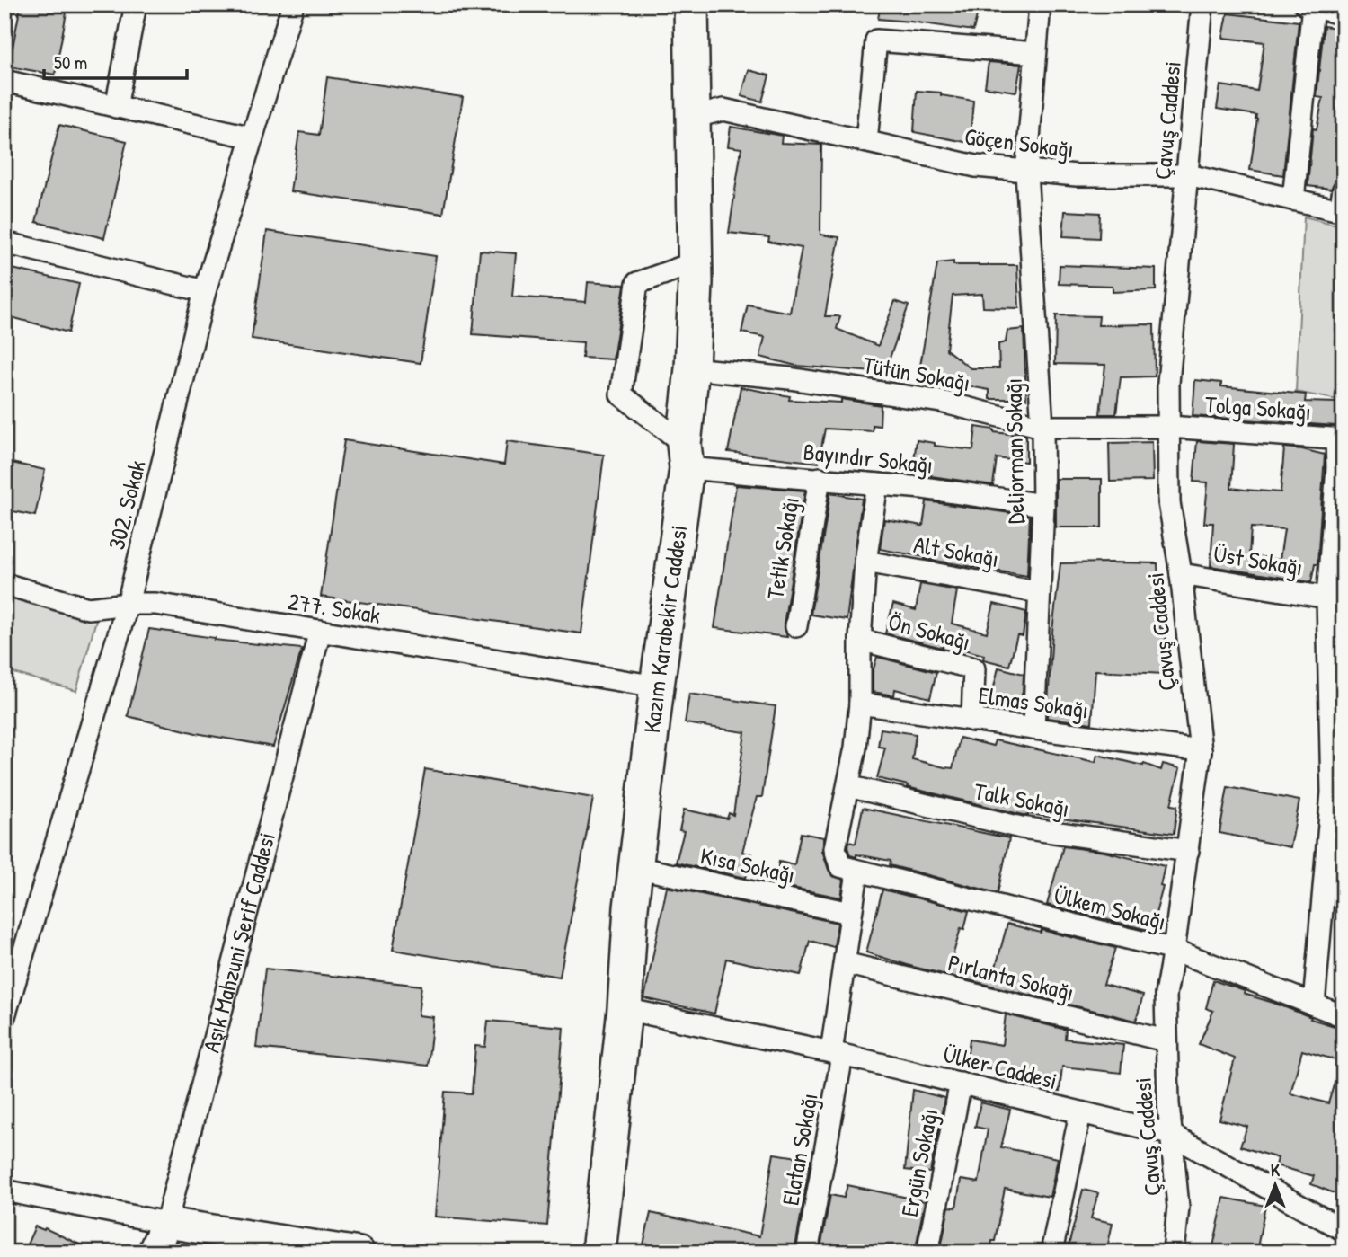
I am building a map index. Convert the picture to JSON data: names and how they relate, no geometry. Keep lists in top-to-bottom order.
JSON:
{
  "streets": {
    "main road": ["Kazım Karabekir Caddesi"],
    "street": [
      "Çavuş Caddesi",
      "Göçen Sokağı",
      "Tütün Sokağı",
      "Tolga Sokağı",
      "Deliorman Sokağı",
      "Bayındır Sokağı",
      "302. Sokak",
      "Tetik Sokağı",
      "Alt Sokağı",
      "Üst Sokağı",
      "277. Sokak",
      "Ön Sokağı",
      "Elmas Sokağı",
      "Talk Sokağı",
      "Kısa Sokağı",
      "Ülkem Sokağı",
      "Aşık Mahzuni Şerif Caddesi",
      "Pırlanta Sokağı",
      "Ülker Caddesi",
      "Elatan Sokağı",
      "Ergün Sokağı"
    ]
  },
  "crossings": [
    ["Çavuş Caddesi", "Göçen Sokağı"],
    ["Çavuş Caddesi", "Tütün Sokağı"],
    ["Çavuş Caddesi", "Tolga Sokağı"],
    ["Çavuş Caddesi", "Üst Sokağı"],
    ["Çavuş Caddesi", "Elmas Sokağı"],
    ["Çavuş Caddesi", "Talk Sokağı"],
    ["Çavuş Caddesi", "Ülkem Sokağı"],
    ["Çavuş Caddesi", "Pırlanta Sokağı"],
    ["Çavuş Caddesi", "Ülker Caddesi"],
    ["Göçen Sokağı", "Deliorman Sokağı"],
    ["Göçen Sokağı", "Kazım Karabekir Caddesi"],
    ["Tütün Sokağı", "Tolga Sokağı"],
    ["Tütün Sokağı", "Deliorman Sokağı"],
    ["Tütün Sokağı", "Kazım Karabekir Caddesi"],
    ["Deliorman Sokağı", "Bayındır Sokağı"],
    ["Deliorman Sokağı", "Alt Sokağı"],
    ["Deliorman Sokağı", "Elmas Sokağı"],
    ["Bayındır Sokağı", "Tetik Sokağı"],
    ["Bayındır Sokağı", "Kazım Karabekir Caddesi"],
    ["Bayındır Sokağı", "Ülkem Sokağı"],
    ["302. Sokak", "277. Sokak"],
    ["Alt Sokağı", "Ülkem Sokağı"],
    ["277. Sokak", "Kazım Karabekir Caddesi"],
    ["277. Sokak", "Aşık Mahzuni Şerif Caddesi"],
    ["Kazım Karabekir Caddesi", "Kısa Sokağı"],
    ["Kazım Karabekir Caddesi", "Ülker Caddesi"],
    ["Ön Sokağı", "Elmas Sokağı"],
    ["Ön Sokağı", "Ülkem Sokağı"],
    ["Elmas Sokağı", "Ülkem Sokağı"],
    ["Talk Sokağı", "Ülkem Sokağı"],
    ["Ülker Caddesi", "Elatan Sokağı"],
    ["Ülker Caddesi", "Ergün Sokağı"]
  ],
  "scale_bar": "50 m",
  "north": "top"
}
